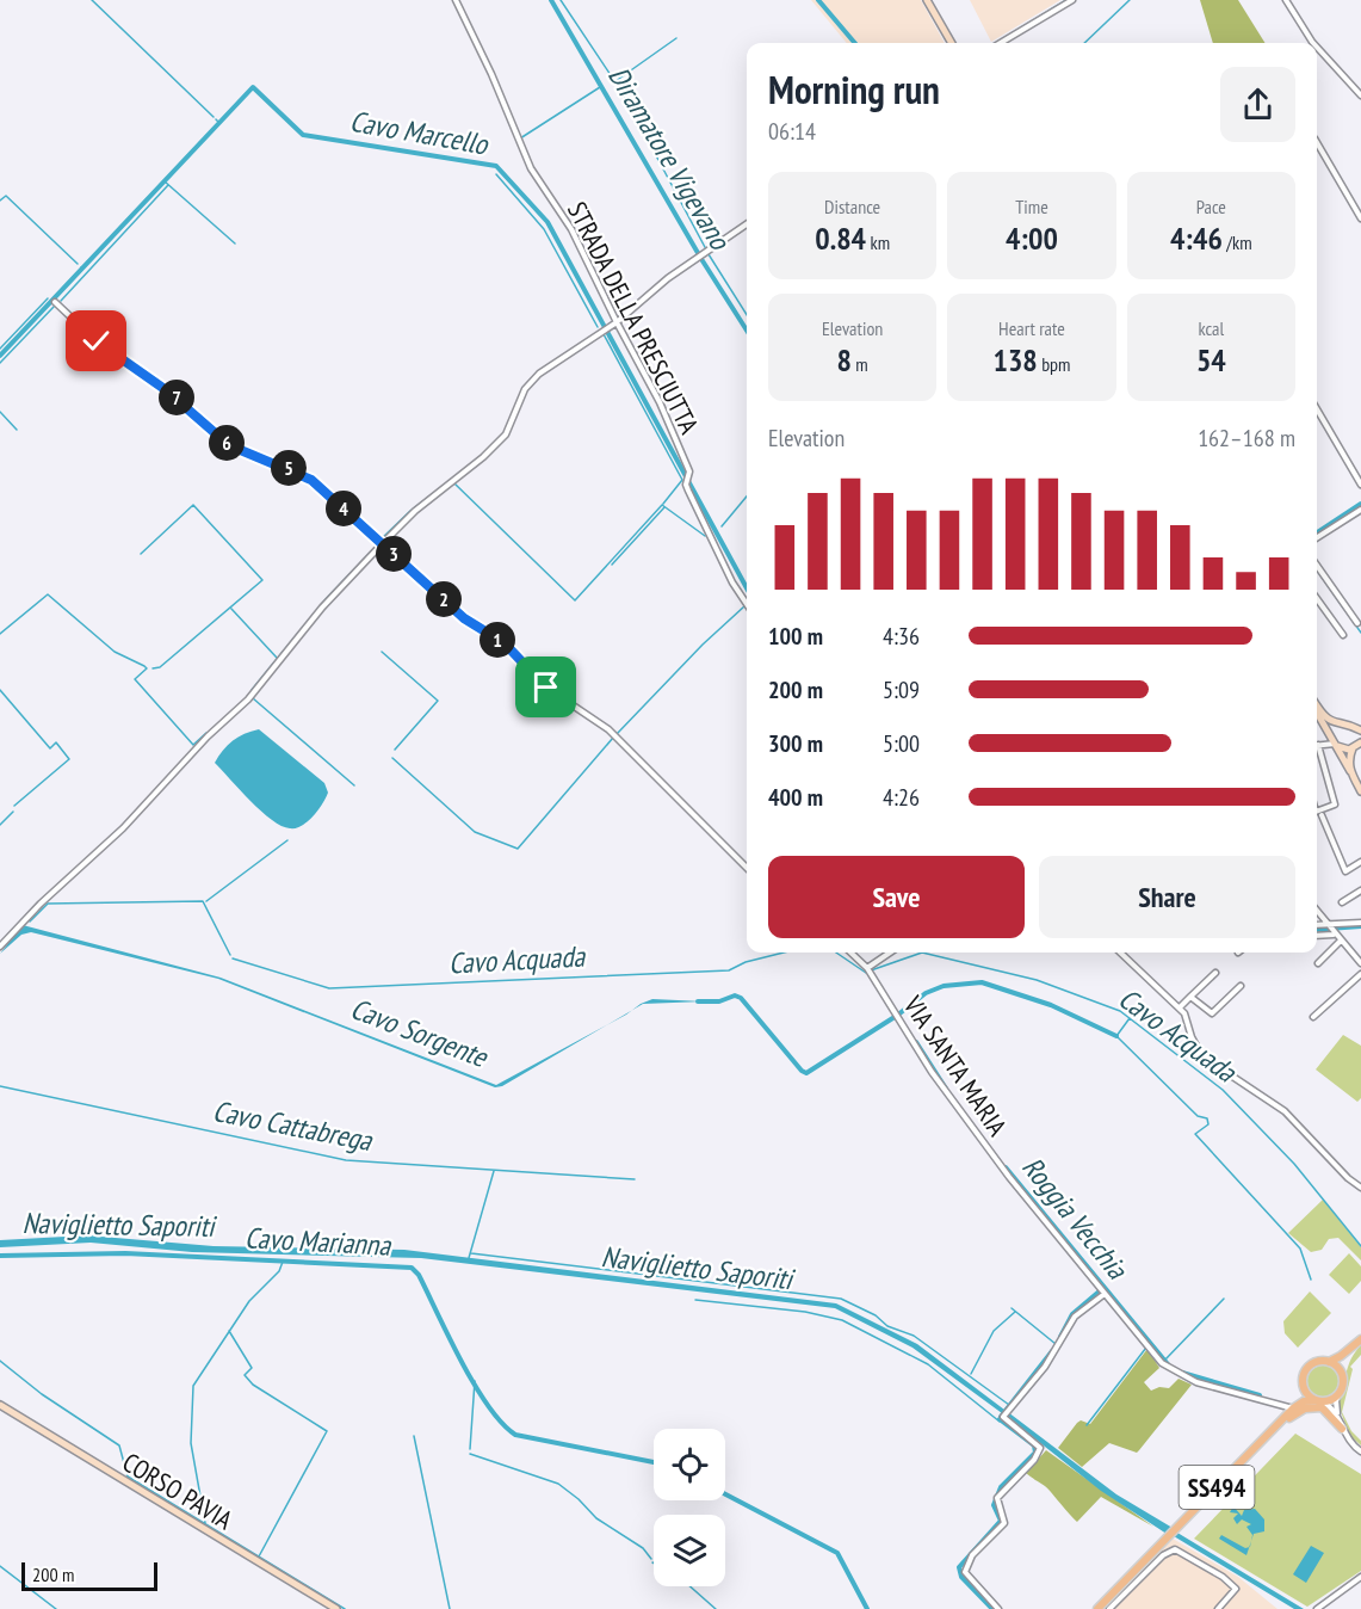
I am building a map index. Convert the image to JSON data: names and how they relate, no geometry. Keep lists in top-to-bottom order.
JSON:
{
  "streets": {
    "main road": ["SS494", "CORSO PAVIA"],
    "street": ["STRADA DELLA PRESCIUTTA", "VIA SANTA MARIA"]
  },
  "crossings": [
    ["VIA SANTA MARIA", "SS494"]
  ],
  "water": [
    "Cavo Marcello",
    "Diramatore Vigevano",
    "Cavo Acquada",
    "Cavo Sorgente",
    "Cavo Cattabrega",
    "Roggia Vecchia",
    "Naviglietto Saporiti",
    "Cavo Marianna"
  ],
  "scale_bar": "200 m",
  "page": {
    "heading": ["Morning run", "06:14"],
    "stats": [
      ["Distance", "0.84 km"],
      ["Time", "4:00"],
      ["Pace", "4:46 /km"],
      ["Elevation", "8 m"],
      ["Heart rate", "138 bpm"],
      ["kcal", "54"]
    ],
    "pins": [
      "7",
      "6",
      "5",
      "4",
      "3",
      "2",
      "1"
    ],
    "chart": ["Elevation", "162–168 m"],
    "list": [
      {
        "name": "100 m",
        "note": "4:36"
      },
      {
        "name": "200 m",
        "note": "5:09"
      },
      {
        "name": "300 m",
        "note": "5:00"
      },
      {
        "name": "400 m",
        "note": "4:26"
      }
    ],
    "buttons": ["Save", "Share"],
    "scale": "200 m"
  }
}
